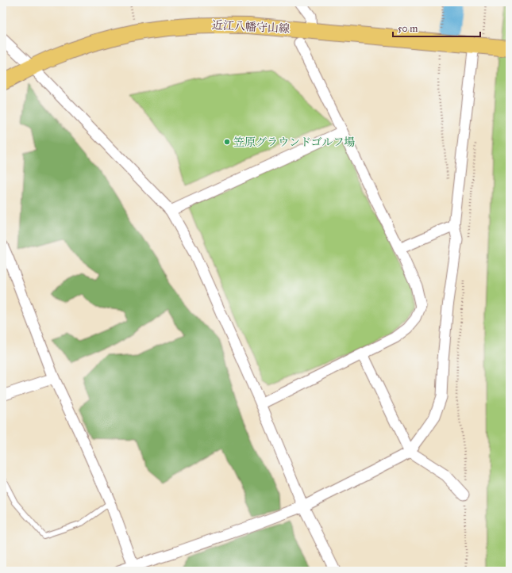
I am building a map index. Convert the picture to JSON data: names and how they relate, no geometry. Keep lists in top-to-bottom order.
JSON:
{
  "streets": {
    "main road": ["近江八幡守山線"]
  },
  "places": ["笠原グラウンドゴルフ場"],
  "scale_bar": "50 m"
}
